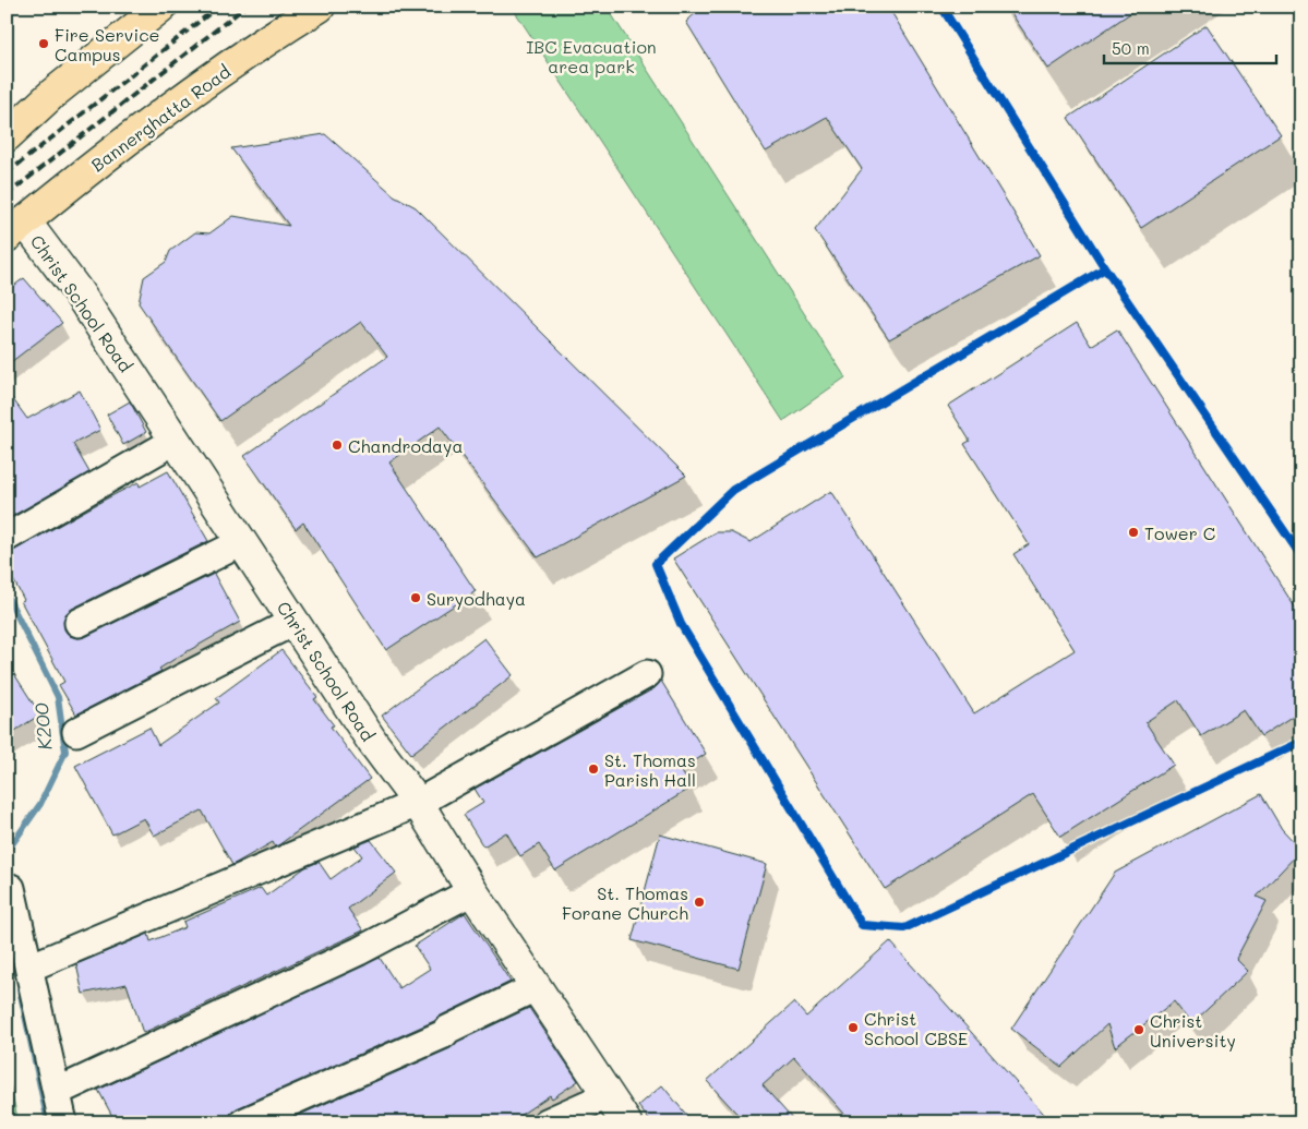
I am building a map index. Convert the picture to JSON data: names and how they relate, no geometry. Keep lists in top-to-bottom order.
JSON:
{
  "streets": {
    "main road": ["Bannerghatta Road"],
    "street": ["Christ School Road"]
  },
  "crossings": [
    ["Bannerghatta Road", "Christ School Road"]
  ],
  "water": ["K200"],
  "parks": ["IBC Evacuation area park"],
  "places": [
    "Fire Service Campus",
    "Chandrodaya",
    "Tower C",
    "Suryodhaya",
    "St. Thomas Parish Hall",
    "St. Thomas Forane Church",
    "Christ School CBSE",
    "Christ University"
  ],
  "scale_bar": "50 m"
}
